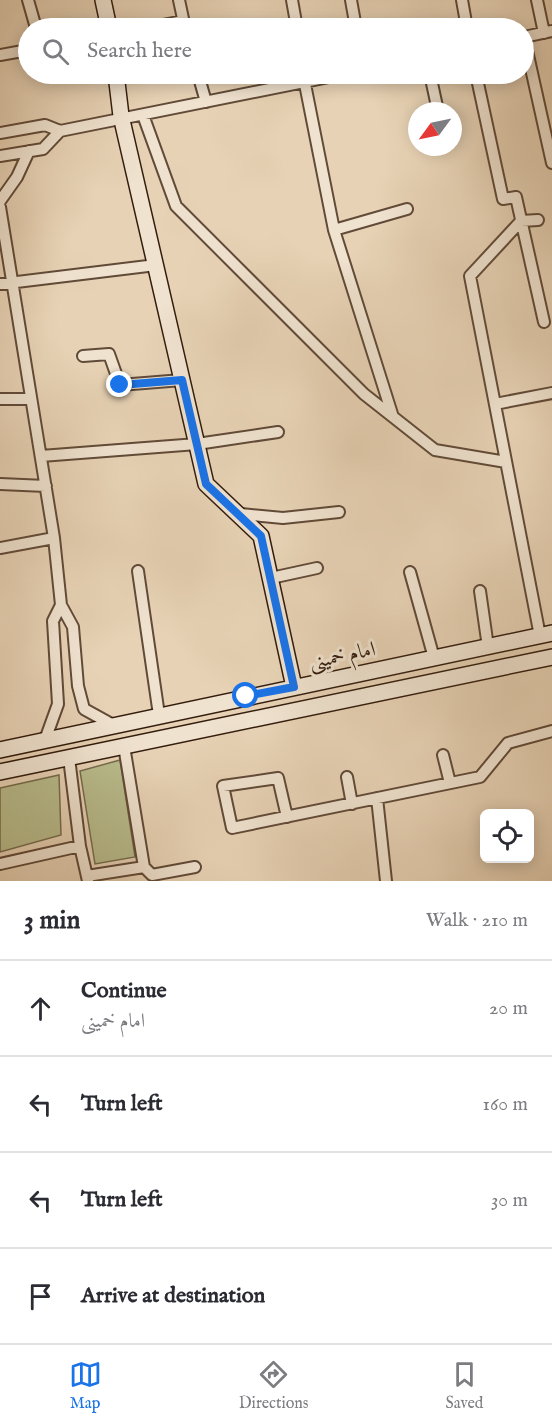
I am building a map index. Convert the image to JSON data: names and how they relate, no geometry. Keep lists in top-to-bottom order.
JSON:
{
  "streets": {
    "main road": ["امام خمینی"]
  },
  "north": "bottom left",
  "page": {
    "search": "Search here",
    "heading": ["3 min", "Walk · 210 m"],
    "list": [
      ["Continue", "امام خمینی", "20 m"],
      ["Turn left", "160 m"],
      ["Turn left", "30 m"],
      "Arrive at destination"
    ],
    "nav": ["Map", "Directions", "Saved"]
  }
}
